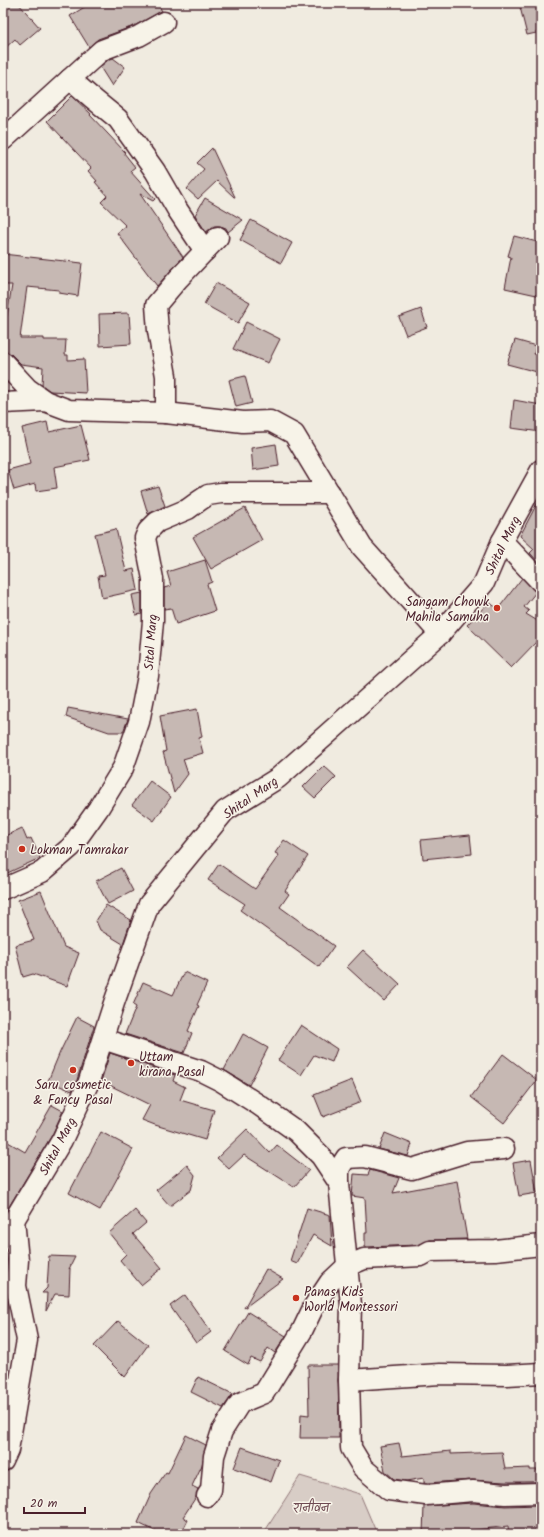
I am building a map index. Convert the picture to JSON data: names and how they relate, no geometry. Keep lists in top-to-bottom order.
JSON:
{
  "streets": {
    "street": ["Shital Marg", "Sital Marg"]
  },
  "parks": ["रानीवन"],
  "places": [
    "Sangam Chowk Mahila Samuha",
    "Lokman Tamrakar",
    "Uttam kirana Pasal",
    "Saru cosmetic & Fancy Pasal",
    "Panas Kids World Montessori"
  ],
  "scale_bar": "20 m"
}
